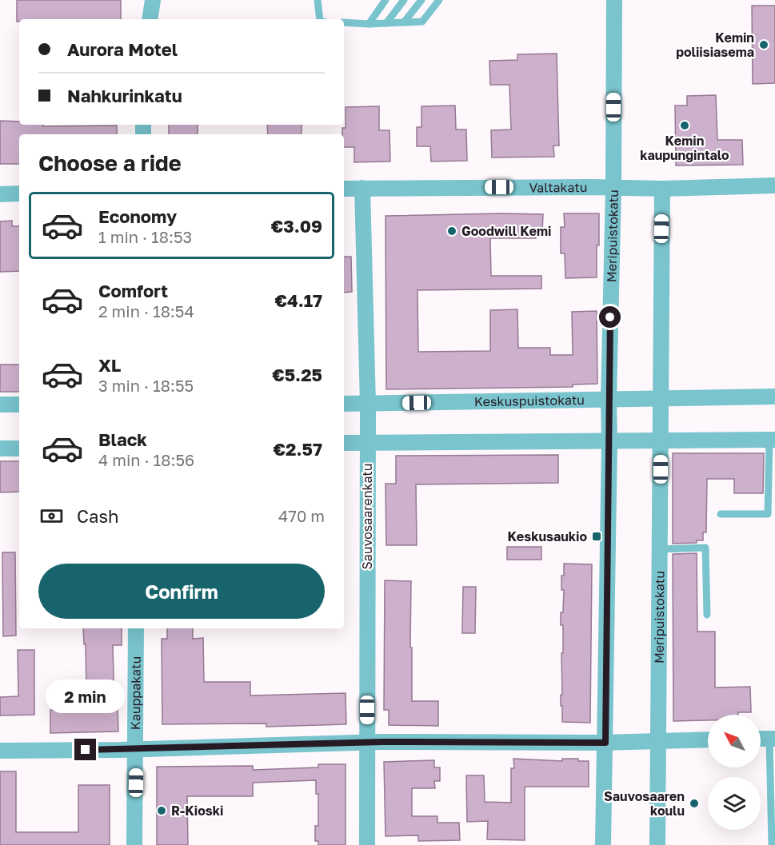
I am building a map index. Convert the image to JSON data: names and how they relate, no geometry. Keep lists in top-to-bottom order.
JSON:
{
  "streets": {
    "street": [
      "Valtakatu",
      "Meripuistokatu",
      "Keskuspuistokatu",
      "Sauvosaarenkatu",
      "Kauppakatu"
    ]
  },
  "crossings": [
    ["Valtakatu", "Meripuistokatu"],
    ["Valtakatu", "Sauvosaarenkatu"],
    ["Meripuistokatu", "Keskuspuistokatu"],
    ["Keskuspuistokatu", "Sauvosaarenkatu"]
  ],
  "places": {
    "other": [
      "Kemin poliisiasema",
      "Kemin kaupungintalo",
      "Goodwill Kemi",
      "Sauvosaaren koulu",
      "R-Kioski"
    ],
    "transit": ["Keskusaukio"]
  },
  "north": "top left",
  "page": {
    "banner": ["Aurora Motel", "Nahkurinkatu"],
    "heading": "Choose a ride",
    "list": [
      {
        "name": "Economy",
        "note": "1 min · 18:53",
        "value": "€3.09"
      },
      {
        "name": "Comfort",
        "note": "2 min · 18:54",
        "value": "€4.17"
      },
      {
        "name": "XL",
        "note": "3 min · 18:55",
        "value": "€5.25"
      },
      {
        "name": "Black",
        "note": "4 min · 18:56",
        "value": "€2.57"
      }
    ],
    "pay": ["Cash", "470 m"],
    "buttons": "Confirm",
    "bubble": "2 min"
  }
}
